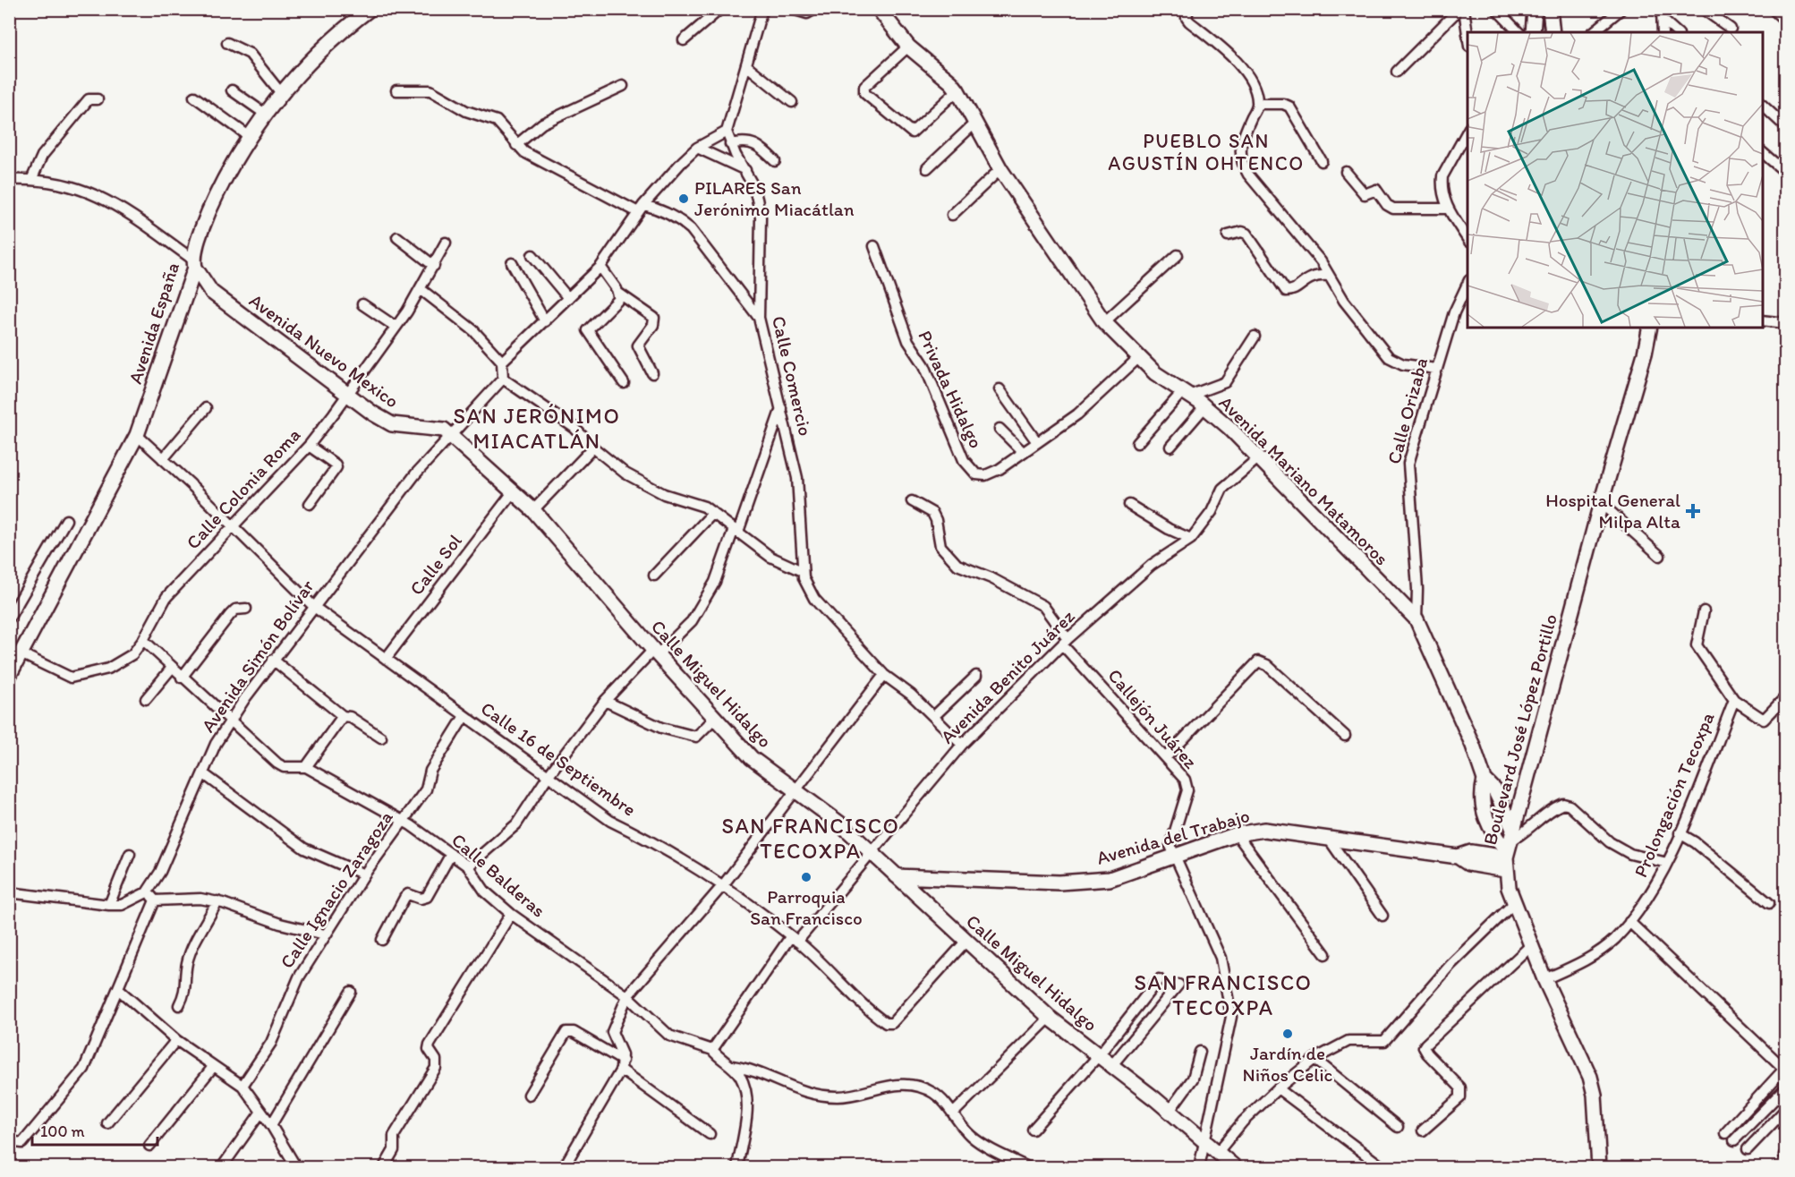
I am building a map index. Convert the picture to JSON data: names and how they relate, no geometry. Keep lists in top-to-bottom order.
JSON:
{
  "streets": {
    "street": [
      "Avenida España",
      "Avenida Nuevo Mexico",
      "Calle Comercio",
      "Privada Hidalgo",
      "Calle Orizaba",
      "Avenida Mariano Matamoros",
      "Calle Colonia Roma",
      "Calle Sol",
      "Avenida Simón Bolívar",
      "Avenida Benito Juárez",
      "Calle Miguel Hidalgo",
      "Callejón Juárez",
      "Boulevard José López Portillo",
      "Calle 16 de Septiembre",
      "Prolongación Tecoxpa",
      "Avenida del Trabajo",
      "Calle Balderas",
      "Calle Ignacio Zaragoza"
    ]
  },
  "crossings": [
    ["Avenida España", "Calle Colonia Roma"],
    ["Avenida España", "Calle 16 de Septiembre"],
    ["Avenida Nuevo Mexico", "Calle Colonia Roma"],
    ["Avenida Nuevo Mexico", "Avenida Simón Bolívar"],
    ["Avenida Nuevo Mexico", "Calle Miguel Hidalgo"],
    ["Privada Hidalgo", "Avenida Mariano Matamoros"],
    ["Calle Orizaba", "Avenida Mariano Matamoros"],
    ["Avenida Mariano Matamoros", "Avenida Benito Juárez"],
    ["Avenida Mariano Matamoros", "Boulevard José López Portillo"],
    ["Avenida Mariano Matamoros", "Avenida del Trabajo"],
    ["Calle Colonia Roma", "Calle 16 de Septiembre"],
    ["Calle Colonia Roma", "Calle Balderas"],
    ["Calle Sol", "Calle Miguel Hidalgo"],
    ["Calle Sol", "Calle 16 de Septiembre"],
    ["Avenida Simón Bolívar", "Calle Miguel Hidalgo"],
    ["Avenida Simón Bolívar", "Calle 16 de Septiembre"],
    ["Avenida Simón Bolívar", "Calle Balderas"],
    ["Avenida Benito Juárez", "Calle Miguel Hidalgo"],
    ["Avenida Benito Juárez", "Callejón Juárez"],
    ["Avenida Benito Juárez", "Calle 16 de Septiembre"],
    ["Avenida Benito Juárez", "Calle Balderas"],
    ["Calle Miguel Hidalgo", "Calle 16 de Septiembre"],
    ["Calle Miguel Hidalgo", "Avenida del Trabajo"],
    ["Callejón Juárez", "Avenida del Trabajo"],
    ["Boulevard José López Portillo", "Prolongación Tecoxpa"],
    ["Boulevard José López Portillo", "Avenida del Trabajo"],
    ["Calle 16 de Septiembre", "Calle Ignacio Zaragoza"],
    ["Calle Balderas", "Calle Ignacio Zaragoza"]
  ],
  "districts": [
    "PUEBLO SAN AGUSTÍN OHTENCO",
    "SAN JERÓNIMO MIACATLÁN",
    "SAN FRANCISCO TECOXPA",
    "SAN FRANCISCO TECOXPA"
  ],
  "places": {
    "other": ["PILARES San Jerónimo Miacátlan", "Parroquia San Francisco", "Jardín de Niños Celic"],
    "health": ["Hospital General Milpa Alta"]
  },
  "scale_bar": "100 m"
}
